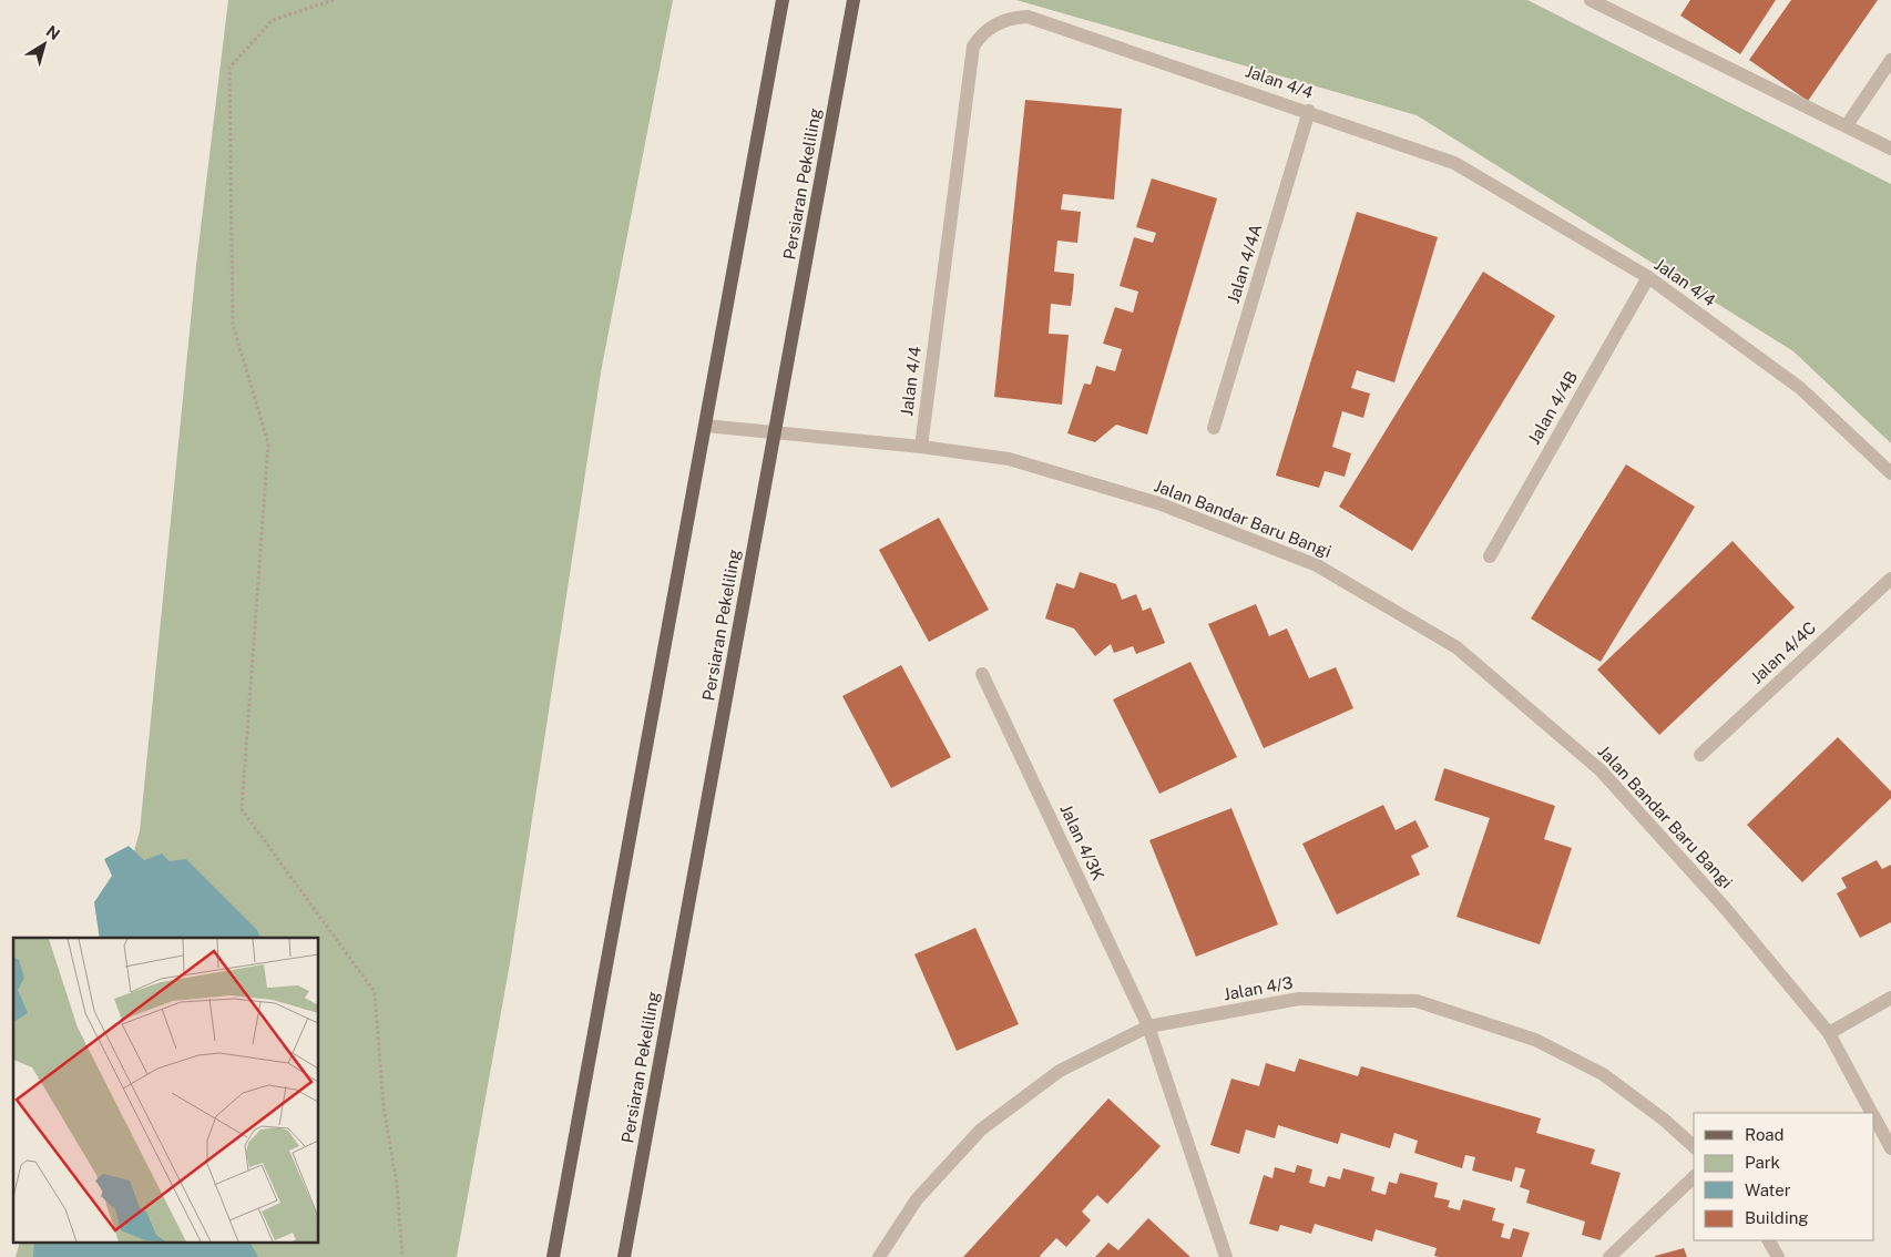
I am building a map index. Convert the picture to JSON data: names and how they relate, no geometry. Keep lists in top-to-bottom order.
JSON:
{
  "streets": {
    "main road": ["Persiaran Pekeliling"],
    "street": [
      "Jalan 4/4",
      "Jalan 4/4A",
      "Jalan 4/4B",
      "Jalan Bandar Baru Bangi",
      "Jalan 4/4C",
      "Jalan 4/3K",
      "Jalan 4/3"
    ]
  },
  "crossings": [
    ["Jalan 4/4", "Jalan 4/4A"],
    ["Jalan 4/4", "Jalan 4/4B"],
    ["Jalan 4/4", "Jalan Bandar Baru Bangi"],
    ["Persiaran Pekeliling", "Jalan Bandar Baru Bangi"],
    ["Jalan 4/3K", "Jalan 4/3"]
  ],
  "legend": [
    "Road",
    "Park",
    "Water",
    "Building"
  ],
  "north": "top right"
}
